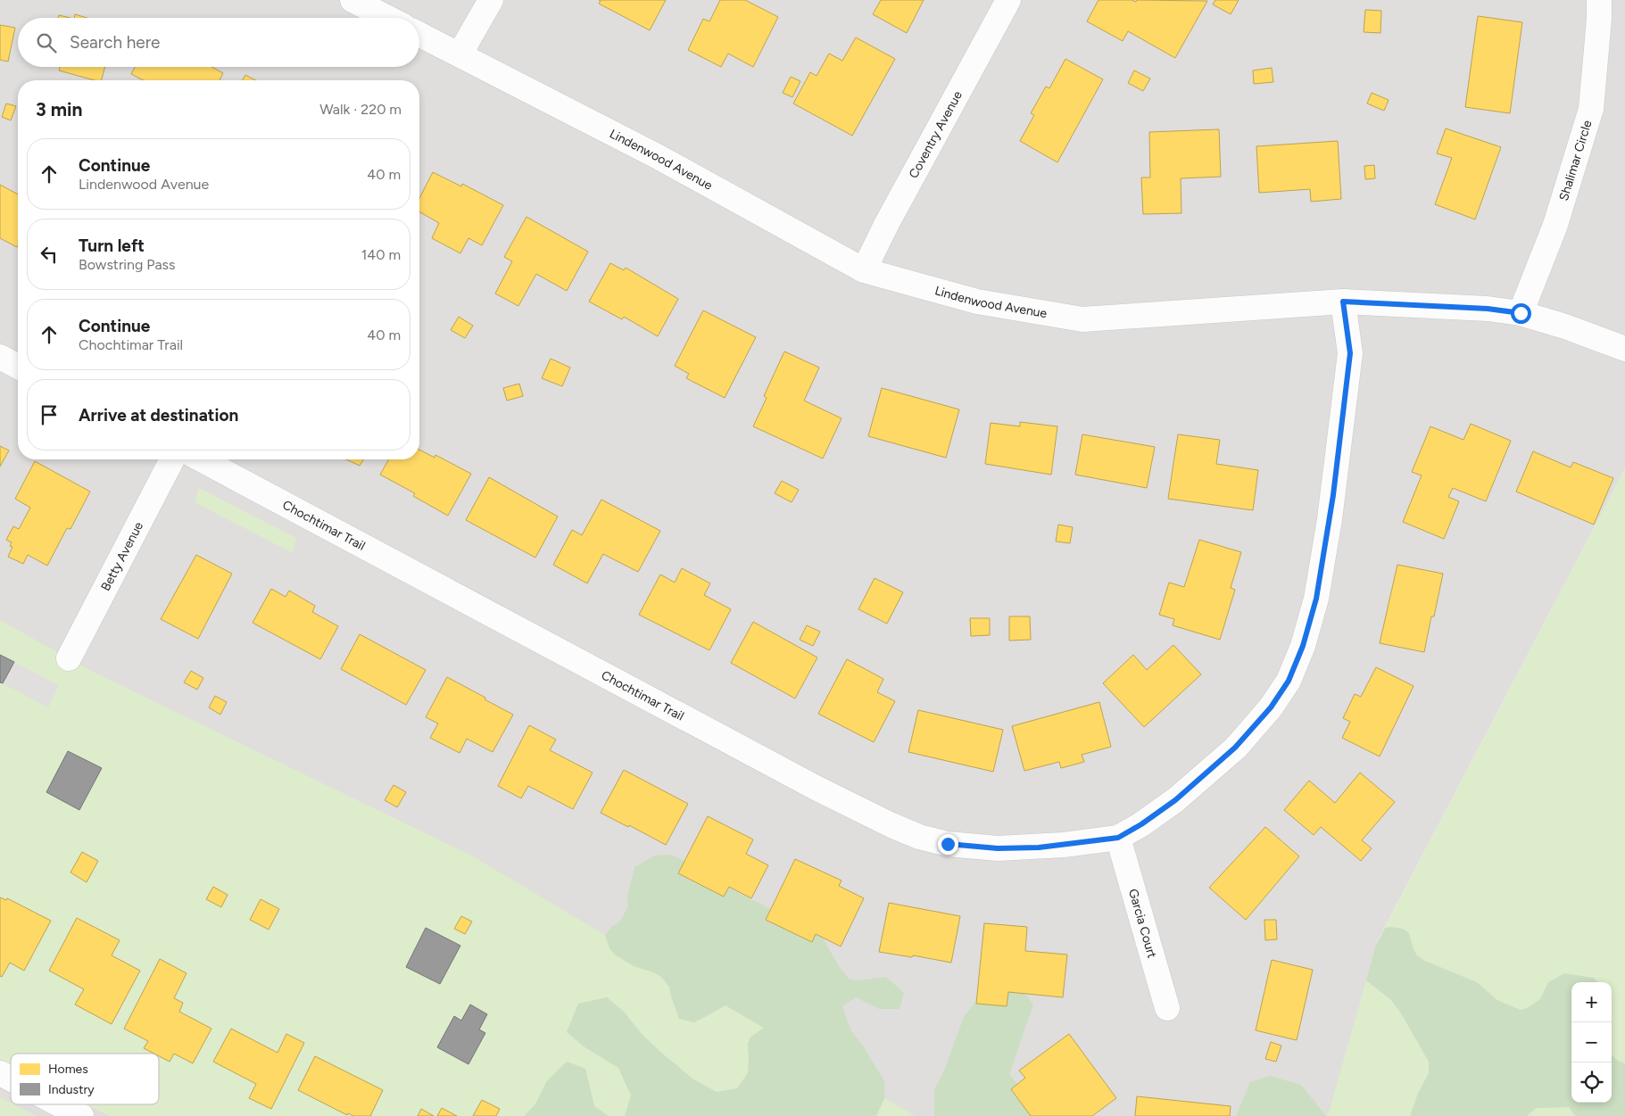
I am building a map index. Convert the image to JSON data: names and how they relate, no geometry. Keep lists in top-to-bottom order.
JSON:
{
  "streets": {
    "street": [
      "Coventry Avenue",
      "Lindenwood Avenue",
      "Shalimar Circle",
      "Chochtimar Trail",
      "Betty Avenue",
      "Garcia Court"
    ]
  },
  "crossings": [
    ["Coventry Avenue", "Lindenwood Avenue"],
    ["Lindenwood Avenue", "Shalimar Circle"],
    ["Chochtimar Trail", "Garcia Court"]
  ],
  "legend": ["Homes", "Industry"],
  "page": {
    "search": "Search here",
    "heading": ["3 min", "Walk · 220 m"],
    "list": [
      ["Continue", "Lindenwood Avenue", "40 m"],
      ["Turn left", "Bowstring Pass", "140 m"],
      ["Continue", "Chochtimar Trail", "40 m"],
      "Arrive at destination"
    ],
    "map_buttons": ["+", "−"]
  }
}
